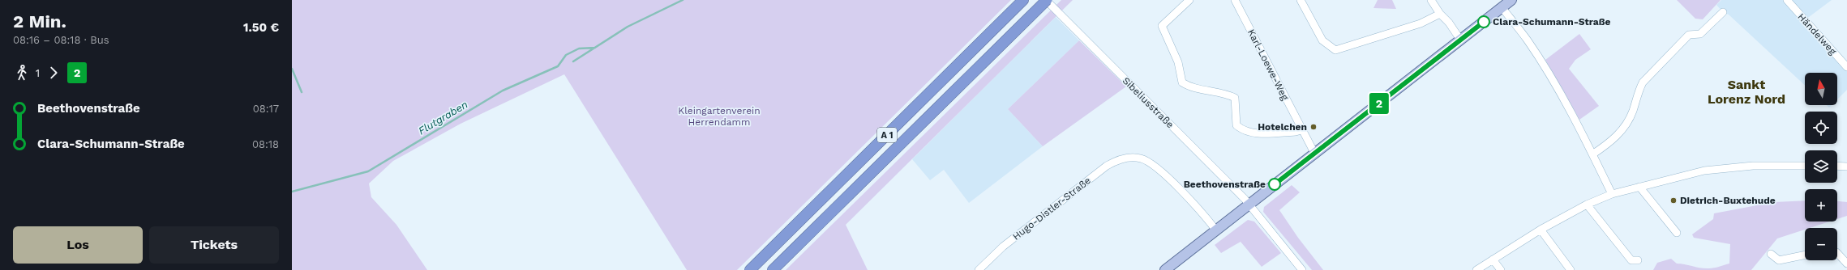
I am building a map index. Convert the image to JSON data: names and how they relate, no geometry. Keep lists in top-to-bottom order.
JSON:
{
  "streets": {
    "highway": ["A 1"],
    "street": [
      "Händelweg",
      "Karl-Loewe-Weg",
      "Sibeliusstraße",
      "Hugo-Distler-Straße"
    ]
  },
  "crossings": [
    ["Sibeliusstraße", "A 1"]
  ],
  "districts": ["Sankt Lorenz Nord"],
  "water": ["Flutgraben"],
  "parks": ["Kleingartenverein Herrendamm"],
  "places": [
    "Clara-Schumann-Straße",
    "Hotelchen",
    "Beethovenstraße",
    "Dietrich-Buxtehude"
  ],
  "lines": ["bus line 2"],
  "north": "top",
  "page": {
    "heading": ["2 Min.", "08:16 – 08:18 · Bus", "1.50 €"],
    "on_map": "2",
    "legs": ["1", "2"],
    "map_buttons": ["+", "−"],
    "list": [
      {
        "name": "Beethovenstraße",
        "value": "08:17"
      },
      {
        "name": "Clara-Schumann-Straße",
        "value": "08:18"
      }
    ],
    "buttons": ["Los", "Tickets"]
  }
}
